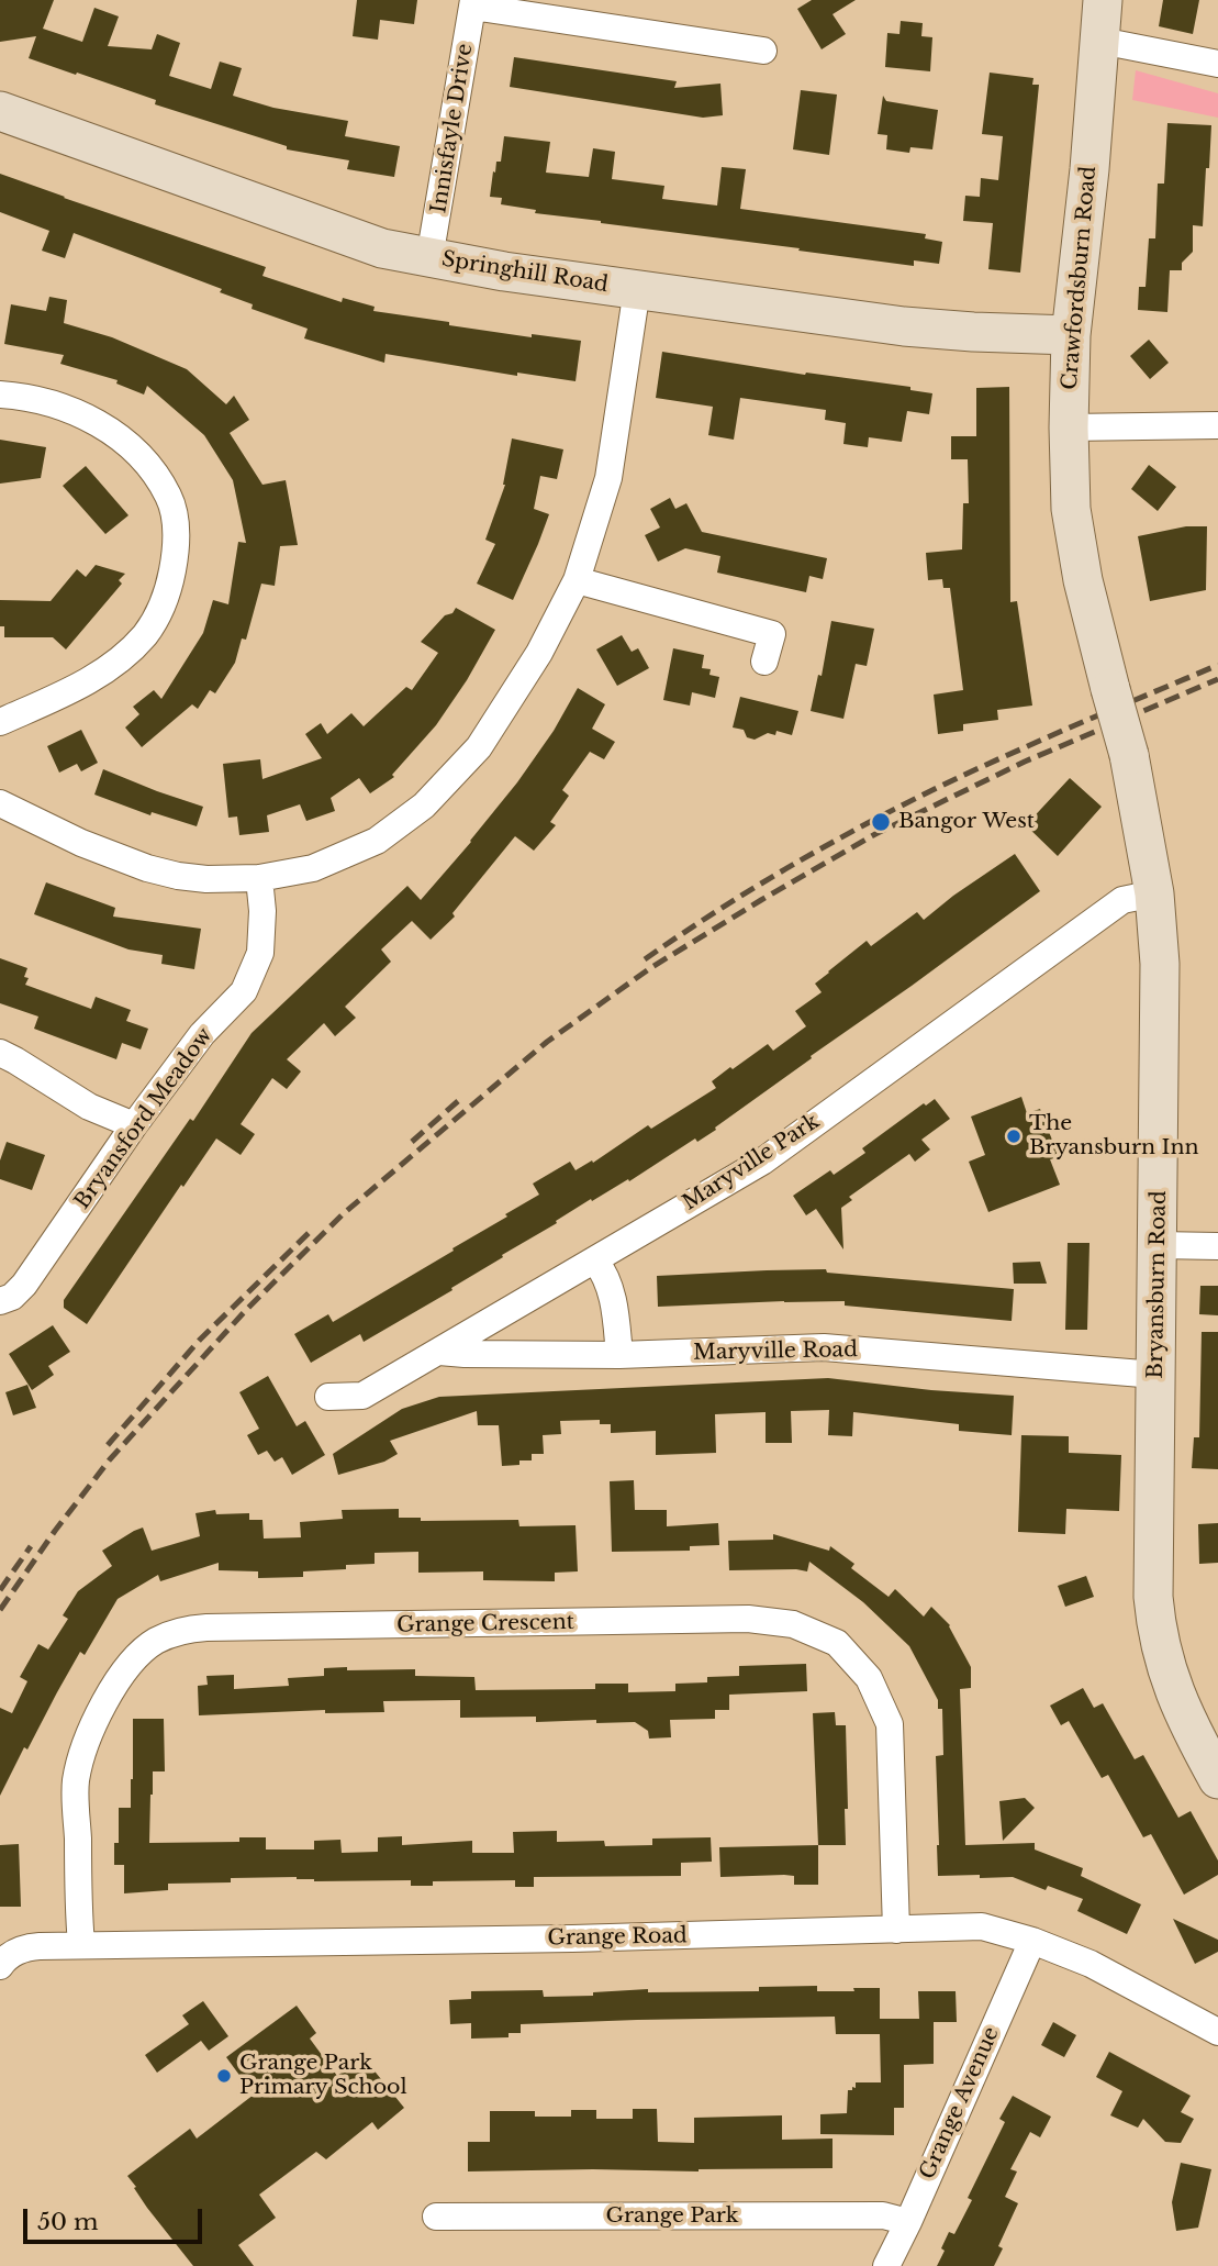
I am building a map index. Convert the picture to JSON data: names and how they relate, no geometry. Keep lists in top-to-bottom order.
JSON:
{
  "streets": {
    "main road": ["Springhill Road", "Crawfordsburn Road", "Bryansburn Road"],
    "street": [
      "Innisfayle Drive",
      "Bryansford Meadow",
      "Maryville Park",
      "Maryville Road",
      "Grange Crescent",
      "Grange Road",
      "Grange Avenue",
      "Grange Park"
    ]
  },
  "crossings": [
    ["Innisfayle Drive", "Springhill Road"],
    ["Springhill Road", "Crawfordsburn Road"],
    ["Crawfordsburn Road", "Bryansburn Road"],
    ["Maryville Park", "Bryansburn Road"],
    ["Maryville Park", "Maryville Road"],
    ["Bryansburn Road", "Maryville Road"],
    ["Grange Crescent", "Grange Road"],
    ["Grange Road", "Grange Avenue"],
    ["Grange Avenue", "Grange Park"]
  ],
  "places": ["Bangor West", "The Bryansburn Inn", "Grange Park Primary School"],
  "scale_bar": "50 m"
}
